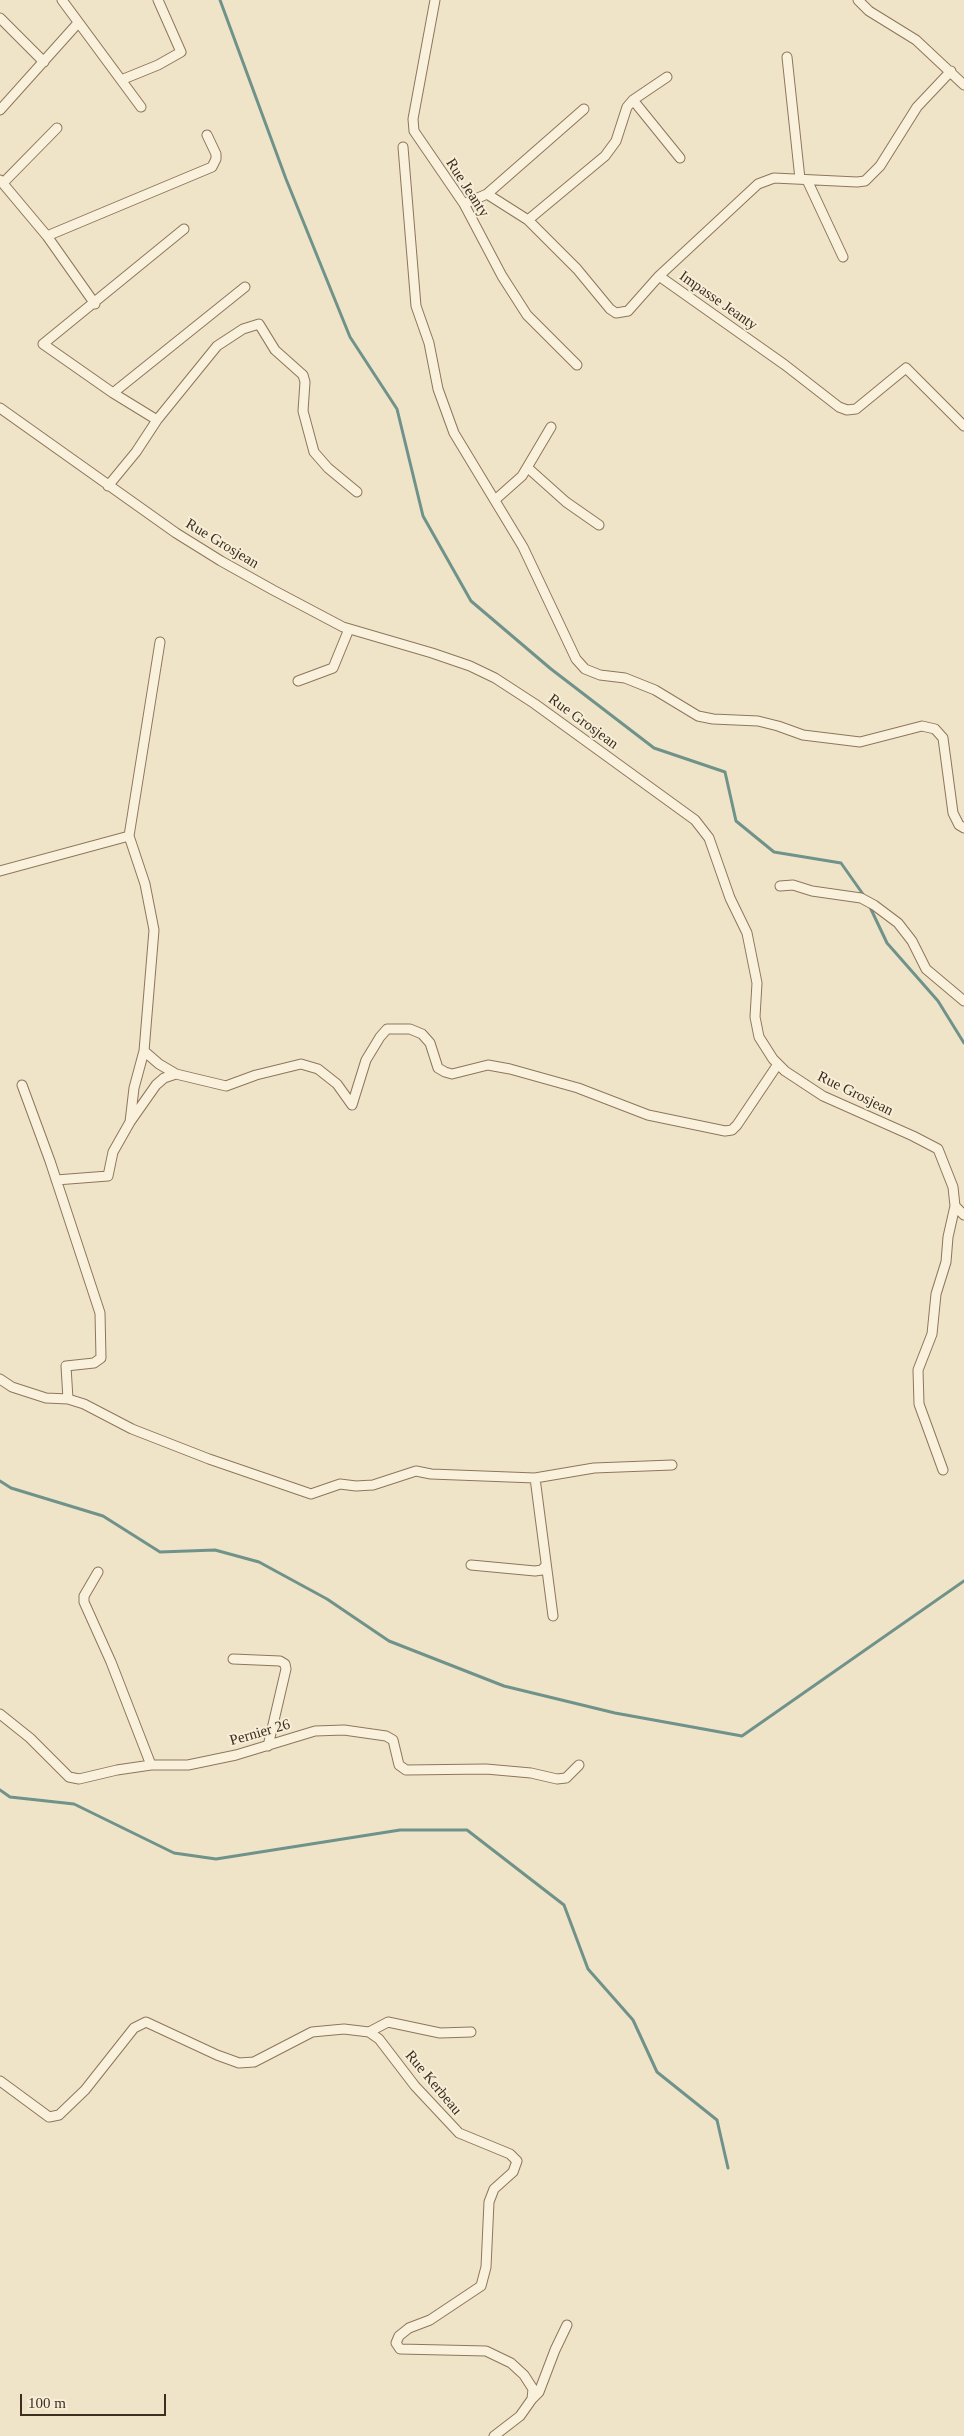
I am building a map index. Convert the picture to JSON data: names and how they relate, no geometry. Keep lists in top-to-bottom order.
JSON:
{
  "streets": {
    "street": [
      "Rue Jeanty",
      "Impasse Jeanty",
      "Rue Grosjean",
      "Pernier 26",
      "Rue Kerbeau"
    ]
  },
  "scale_bar": "100 m"
}
